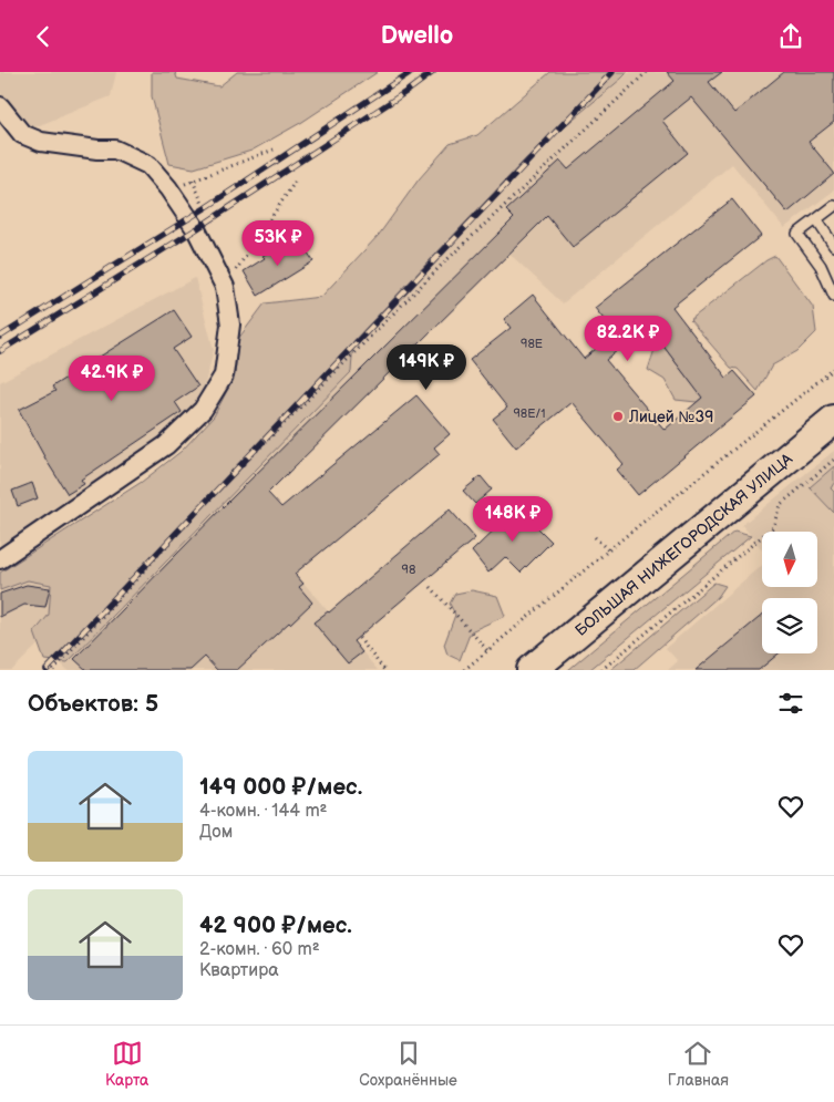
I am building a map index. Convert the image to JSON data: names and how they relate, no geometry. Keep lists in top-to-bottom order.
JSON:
{
  "streets": {
    "main road": ["БОЛЬШАЯ НИЖЕГОРОДСКАЯ УЛИЦА"]
  },
  "places": ["Лицей №39"],
  "house_numbers": ["98Е", "98Е/1", "98"],
  "north": "bottom",
  "page": {
    "header": "Dwello",
    "price": [
      "53K ₽",
      "82.2K ₽",
      "149K ₽",
      "42.9K ₽",
      "148K ₽"
    ],
    "heading": "Объектов: 5",
    "list": [
      {
        "name": "149 000 ₽/мес.",
        "note": "4-комн. · 144 m² · Дом"
      },
      {
        "name": "42 900 ₽/мес.",
        "note": "2-комн. · 60 m² · Квартира"
      }
    ],
    "tabs": ["Карта", "Сохранённые", "Главная"]
  }
}
